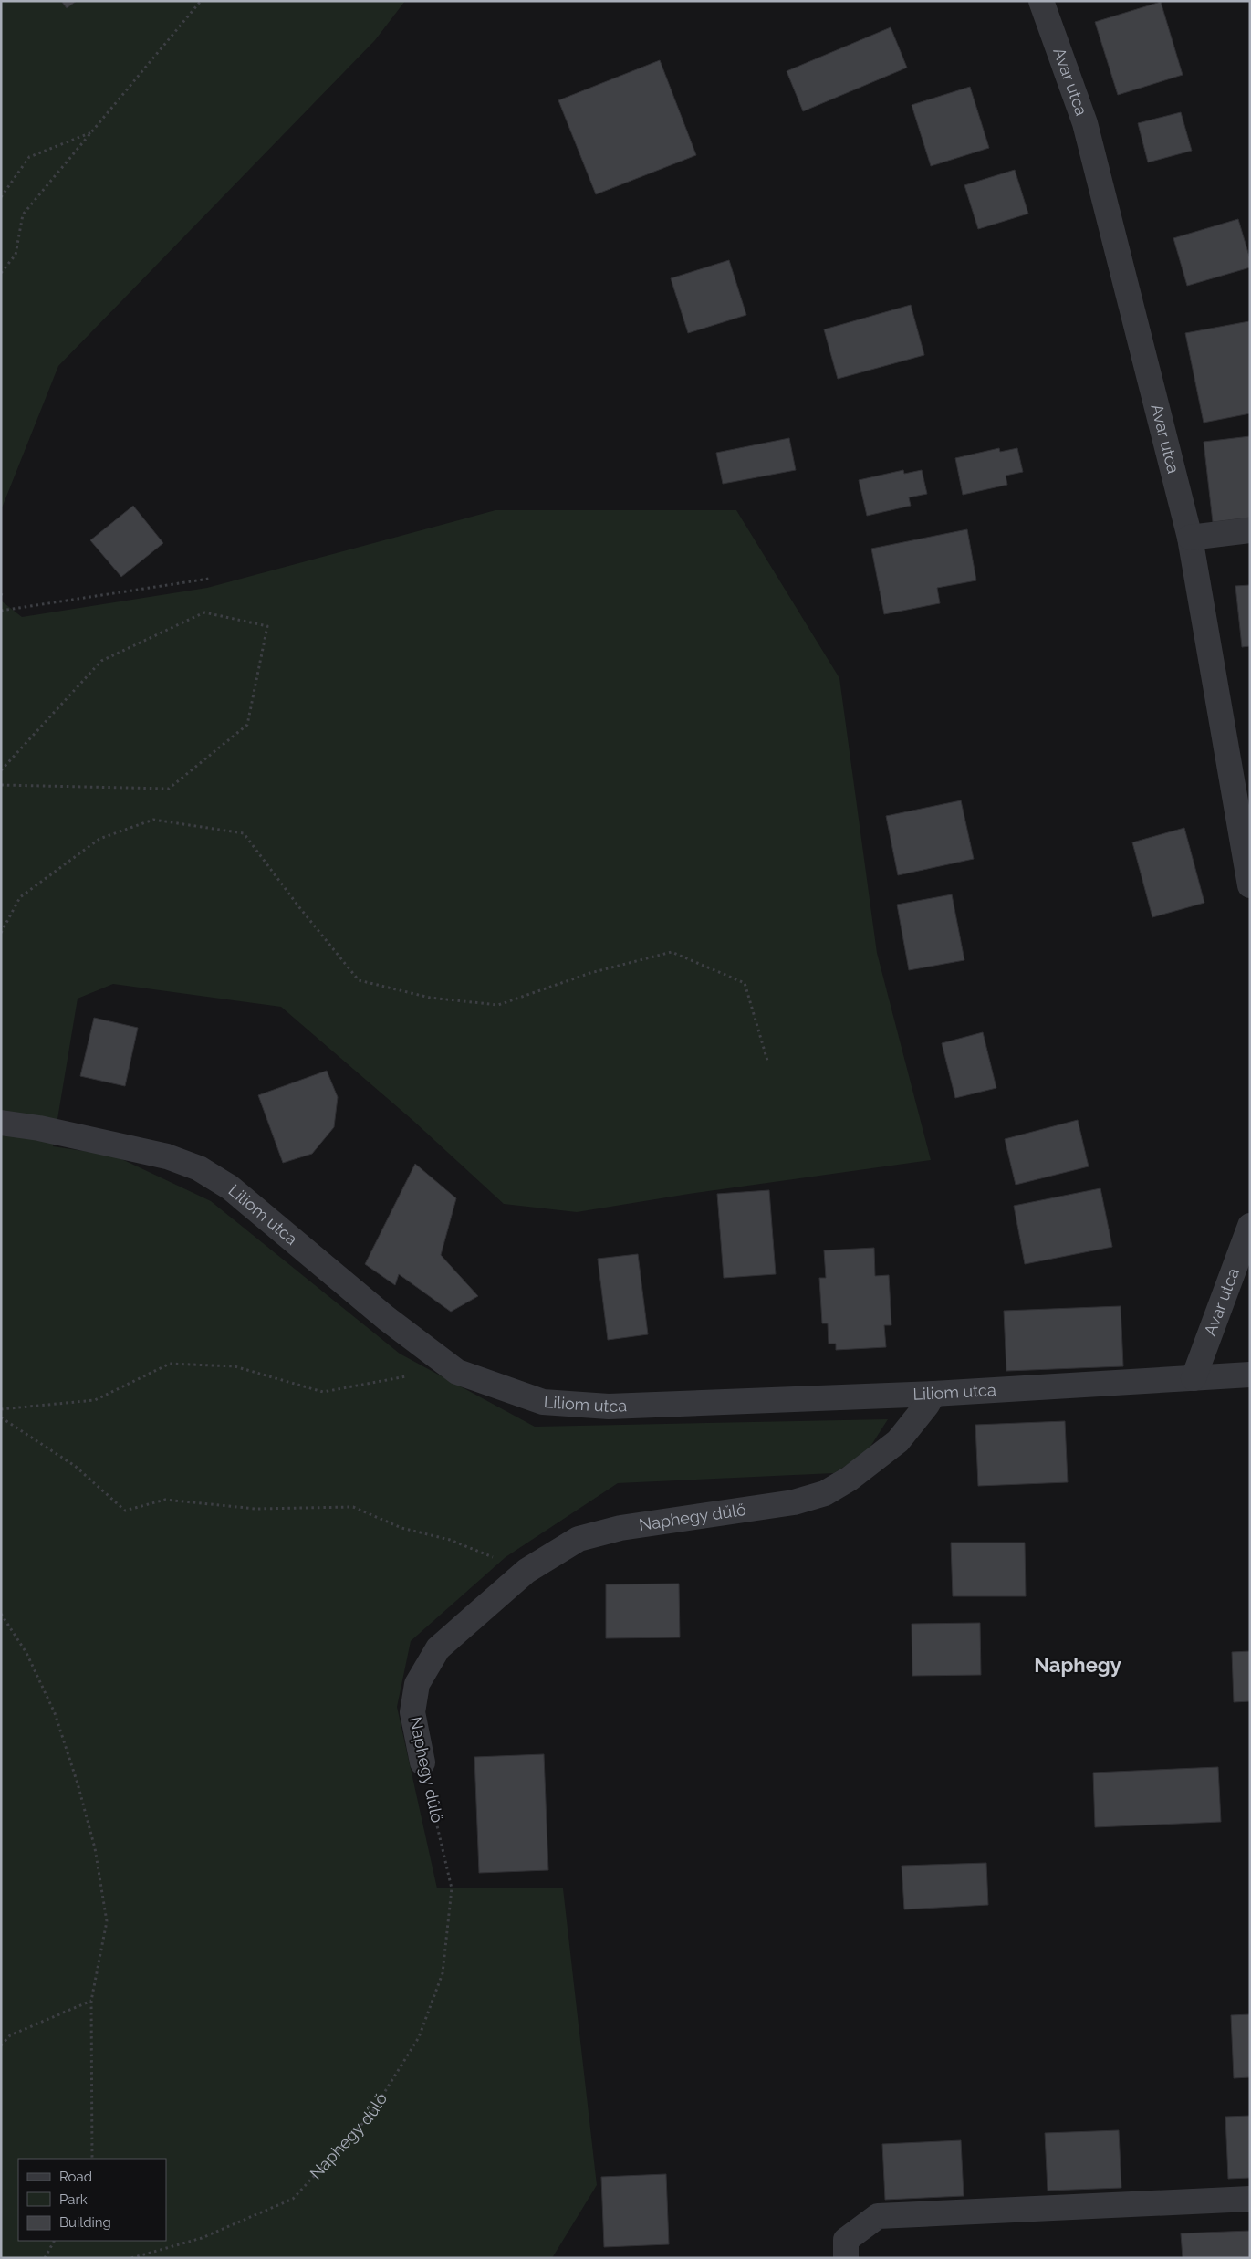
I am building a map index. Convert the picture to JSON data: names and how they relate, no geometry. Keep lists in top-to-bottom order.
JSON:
{
  "streets": {
    "street": ["Avar utca", "Liliom utca", "Naphegy dűlő"]
  },
  "crossings": [
    ["Avar utca", "Liliom utca"],
    ["Liliom utca", "Naphegy dűlő"]
  ],
  "districts": ["Naphegy"],
  "legend": ["Road", "Park", "Building"]
}
